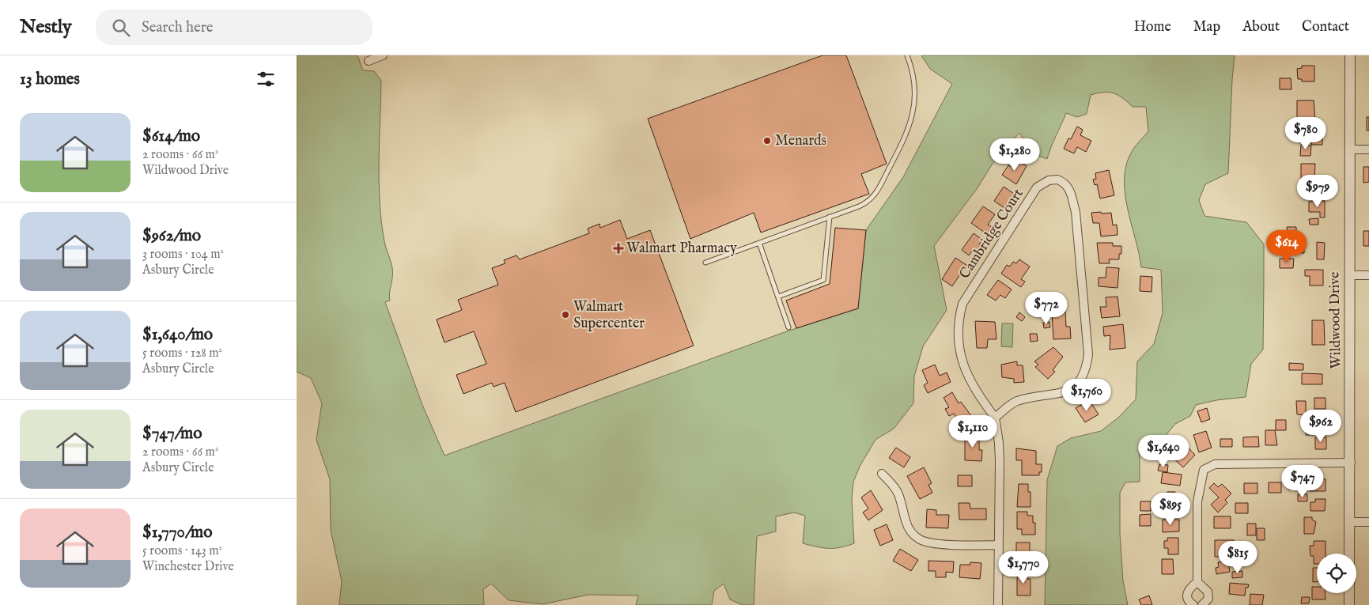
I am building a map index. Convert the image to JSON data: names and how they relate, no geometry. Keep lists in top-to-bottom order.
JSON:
{
  "streets": {
    "street": ["Cambridge Court", "Wildwood Drive"]
  },
  "places": {
    "other": ["Menards", "Walmart Supercenter"],
    "health": ["Walmart Pharmacy"]
  },
  "page": {
    "header": "Nestly",
    "search": "Search here",
    "nav": [
      "Home",
      "Map",
      "About",
      "Contact"
    ],
    "heading": "13 homes",
    "list": [
      {
        "name": "$614/mo",
        "note": "2 rooms · 66 m² · Wildwood Drive"
      },
      {
        "name": "$962/mo",
        "note": "3 rooms · 104 m² · Asbury Circle"
      },
      {
        "name": "$1,640/mo",
        "note": "5 rooms · 128 m² · Asbury Circle"
      },
      {
        "name": "$747/mo",
        "note": "2 rooms · 66 m² · Asbury Circle"
      },
      {
        "name": "$1,770/mo",
        "note": "5 rooms · 143 m² · Winchester Drive"
      }
    ],
    "price": [
      "$780",
      "$1,280",
      "$979",
      "$614",
      "$772",
      "$1,760",
      "$962",
      "$1,110",
      "$1,640",
      "$747",
      "$895",
      "$815",
      "$1,770"
    ]
  }
}
